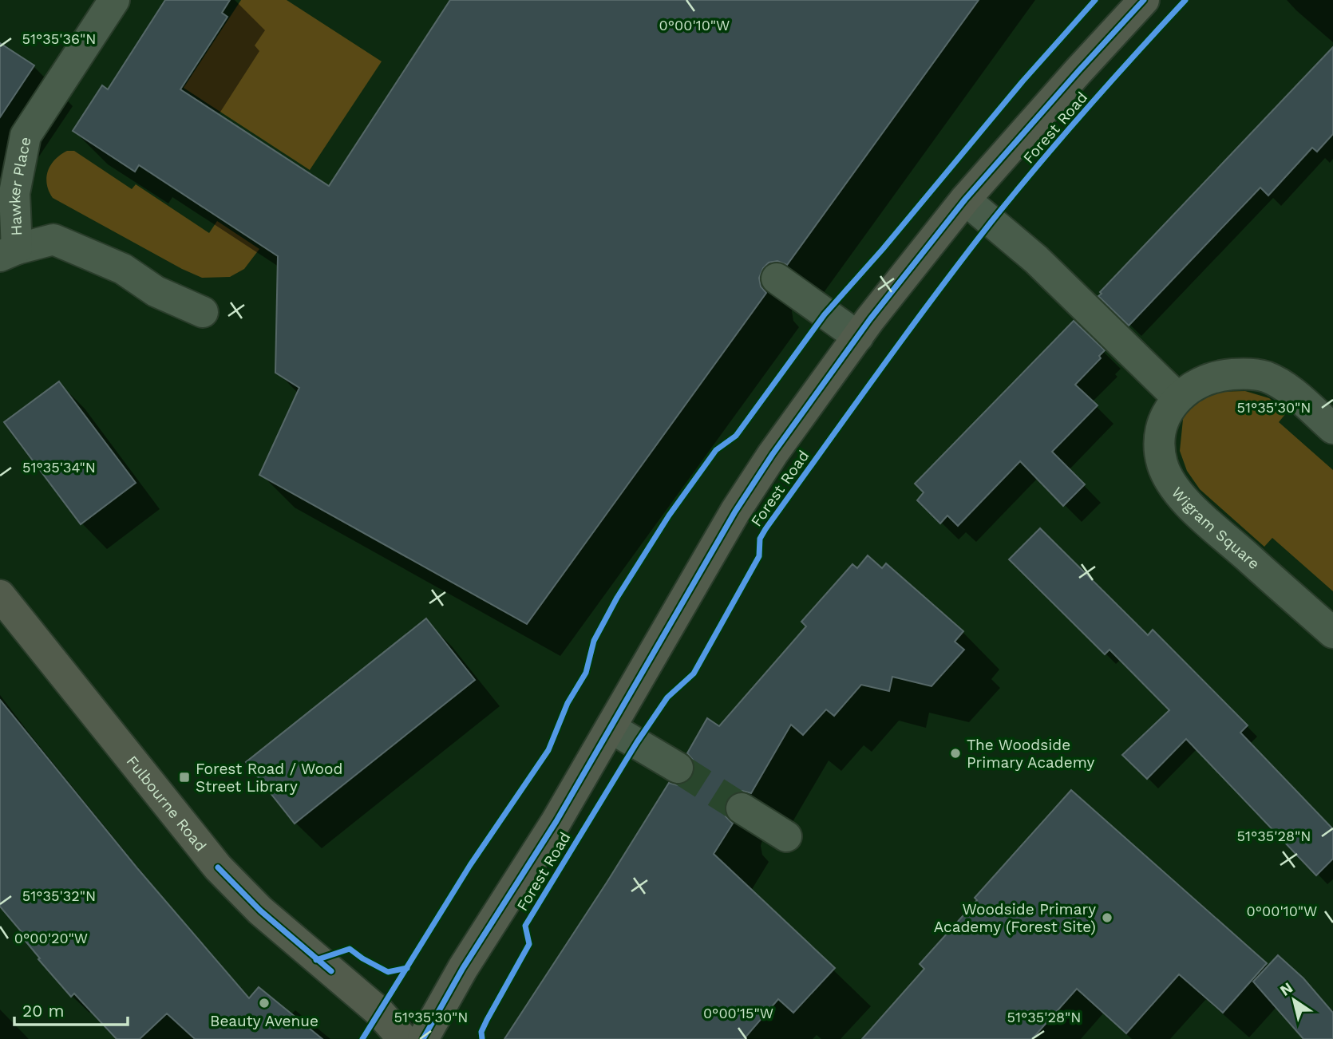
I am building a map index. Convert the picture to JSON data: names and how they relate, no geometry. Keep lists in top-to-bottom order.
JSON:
{
  "streets": {
    "main road": ["Forest Road", "Fulbourne Road"],
    "street": ["Hawker Place", "Wigram Square"]
  },
  "places": {
    "other": ["The Woodside Primary Academy", "Woodside Primary Academy (Forest Site)", "Beauty Avenue"],
    "transit": ["Forest Road / Wood Street Library"]
  },
  "scale_bar": "20 m",
  "north": "top left",
  "coordinates": [
    "0°00'10\"W",
    "51°35'36\"N",
    "51°35'30\"N",
    "51°35'34\"N",
    "51°35'28\"N",
    "51°35'32\"N",
    "0°00'20\"W",
    "0°00'15\"W"
  ]
}
